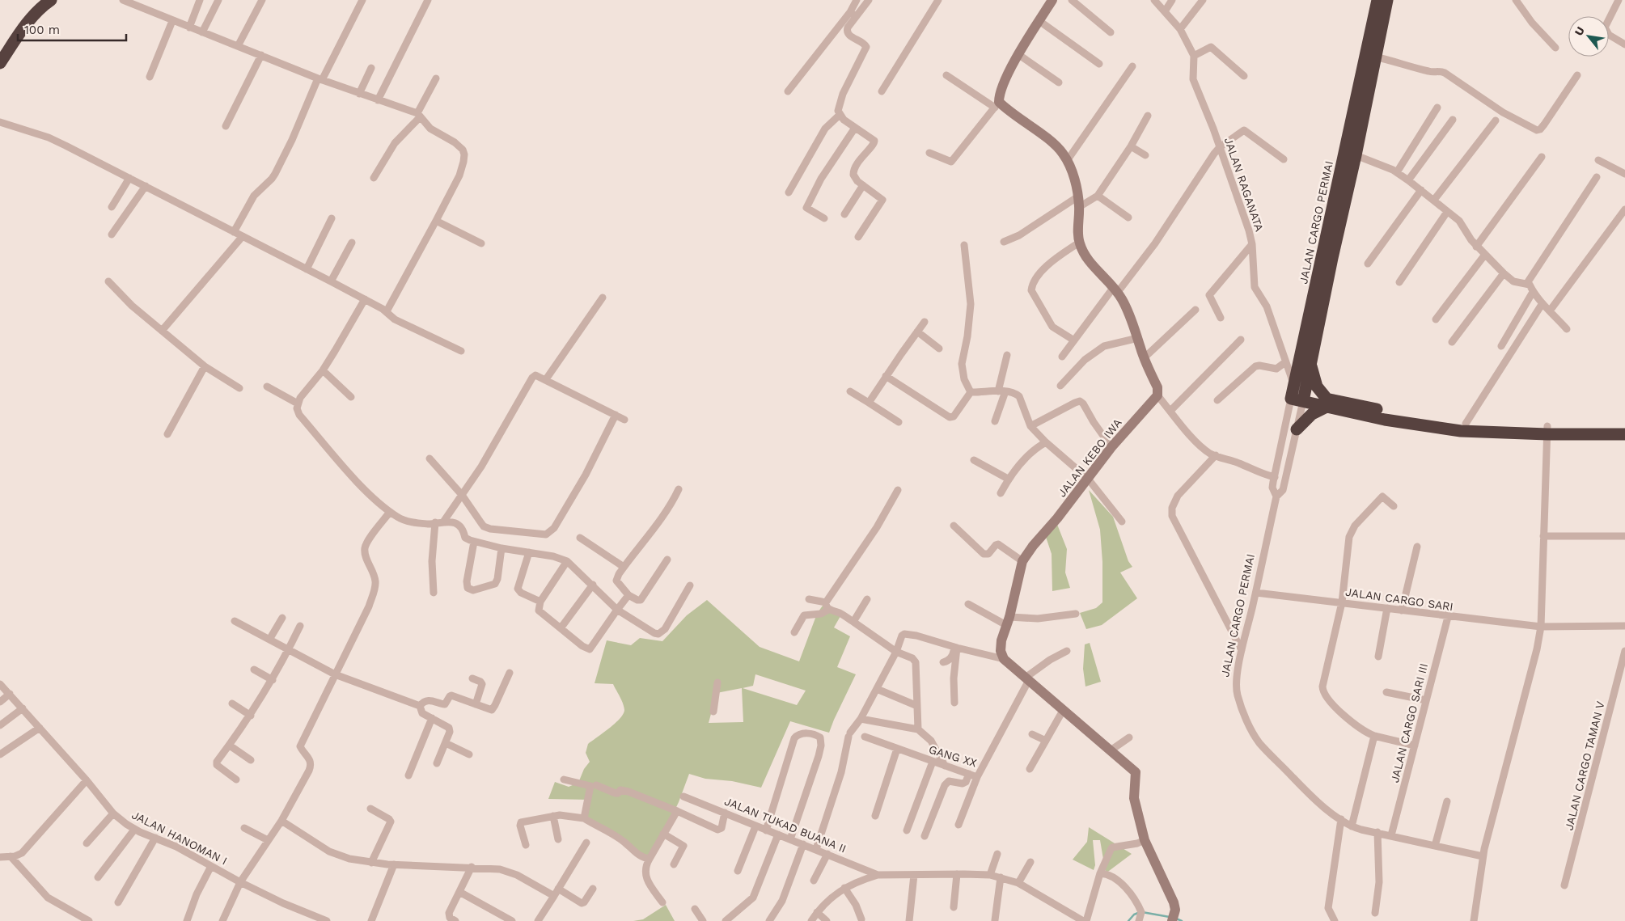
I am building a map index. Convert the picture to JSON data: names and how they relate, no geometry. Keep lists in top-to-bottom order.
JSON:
{
  "streets": {
    "highway": ["JALAN CARGO PERMAI"],
    "street": [
      "JALAN RAGANATA",
      "JALAN KEBO IWA",
      "JALAN CARGO SARI",
      "JALAN CARGO SARI III",
      "GANG XX",
      "JALAN CARGO TAMAN V",
      "JALAN TUKAD BUANA II",
      "JALAN HANOMAN I"
    ]
  },
  "crossings": [
    ["JALAN RAGANATA", "JALAN CARGO PERMAI"],
    ["JALAN CARGO PERMAI", "JALAN CARGO SARI"],
    ["JALAN CARGO PERMAI", "JALAN CARGO SARI III"],
    ["JALAN CARGO SARI", "JALAN CARGO SARI III"]
  ],
  "scale_bar": "100 m",
  "north": "top left"
}
